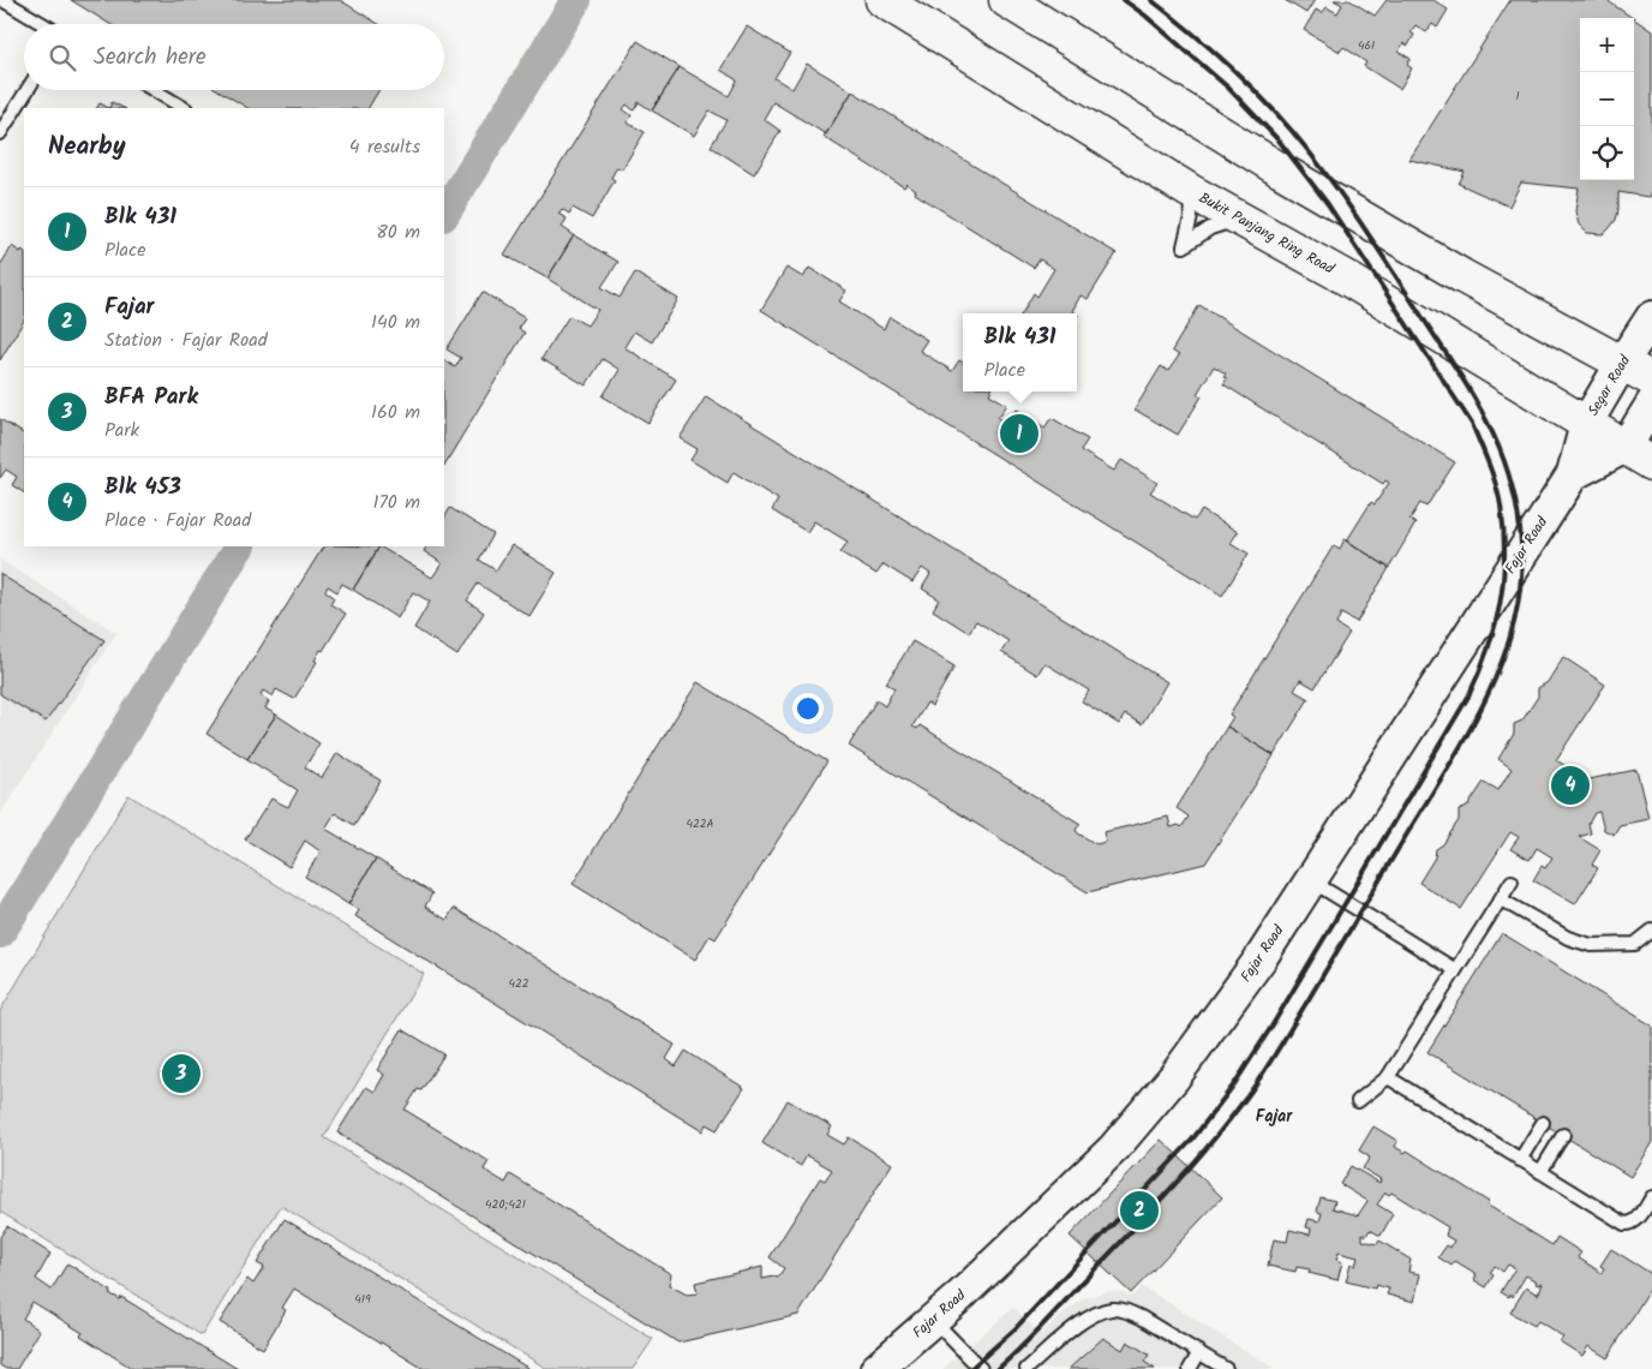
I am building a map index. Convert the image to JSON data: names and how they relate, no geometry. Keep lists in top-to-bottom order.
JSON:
{
  "streets": {
    "main road": ["Bukit Panjang Ring Road"],
    "street": ["Segar Road", "Fajar Road"]
  },
  "crossings": [
    ["Bukit Panjang Ring Road", "Segar Road"],
    ["Bukit Panjang Ring Road", "Fajar Road"],
    ["Segar Road", "Fajar Road"]
  ],
  "districts": ["Fajar"],
  "house_numbers": [
    "461",
    "1",
    "422A",
    "422",
    "420;421",
    "419"
  ],
  "page": {
    "map_buttons": ["+", "−"],
    "search": "Search here",
    "heading": ["Nearby", "4 results"],
    "list": [
      {
        "mark": "1",
        "name": "Blk 431",
        "note": "Place",
        "value": "80 m"
      },
      {
        "mark": "2",
        "name": "Fajar",
        "note": "Station · Fajar Road",
        "value": "140 m"
      },
      {
        "mark": "3",
        "name": "BFA Park",
        "note": "Park",
        "value": "160 m"
      },
      {
        "mark": "4",
        "name": "Blk 453",
        "note": "Place · Fajar Road",
        "value": "170 m"
      }
    ],
    "popup": ["Blk 431", "Place"],
    "pins": [
      "1",
      "4",
      "3",
      "2"
    ]
  }
}
